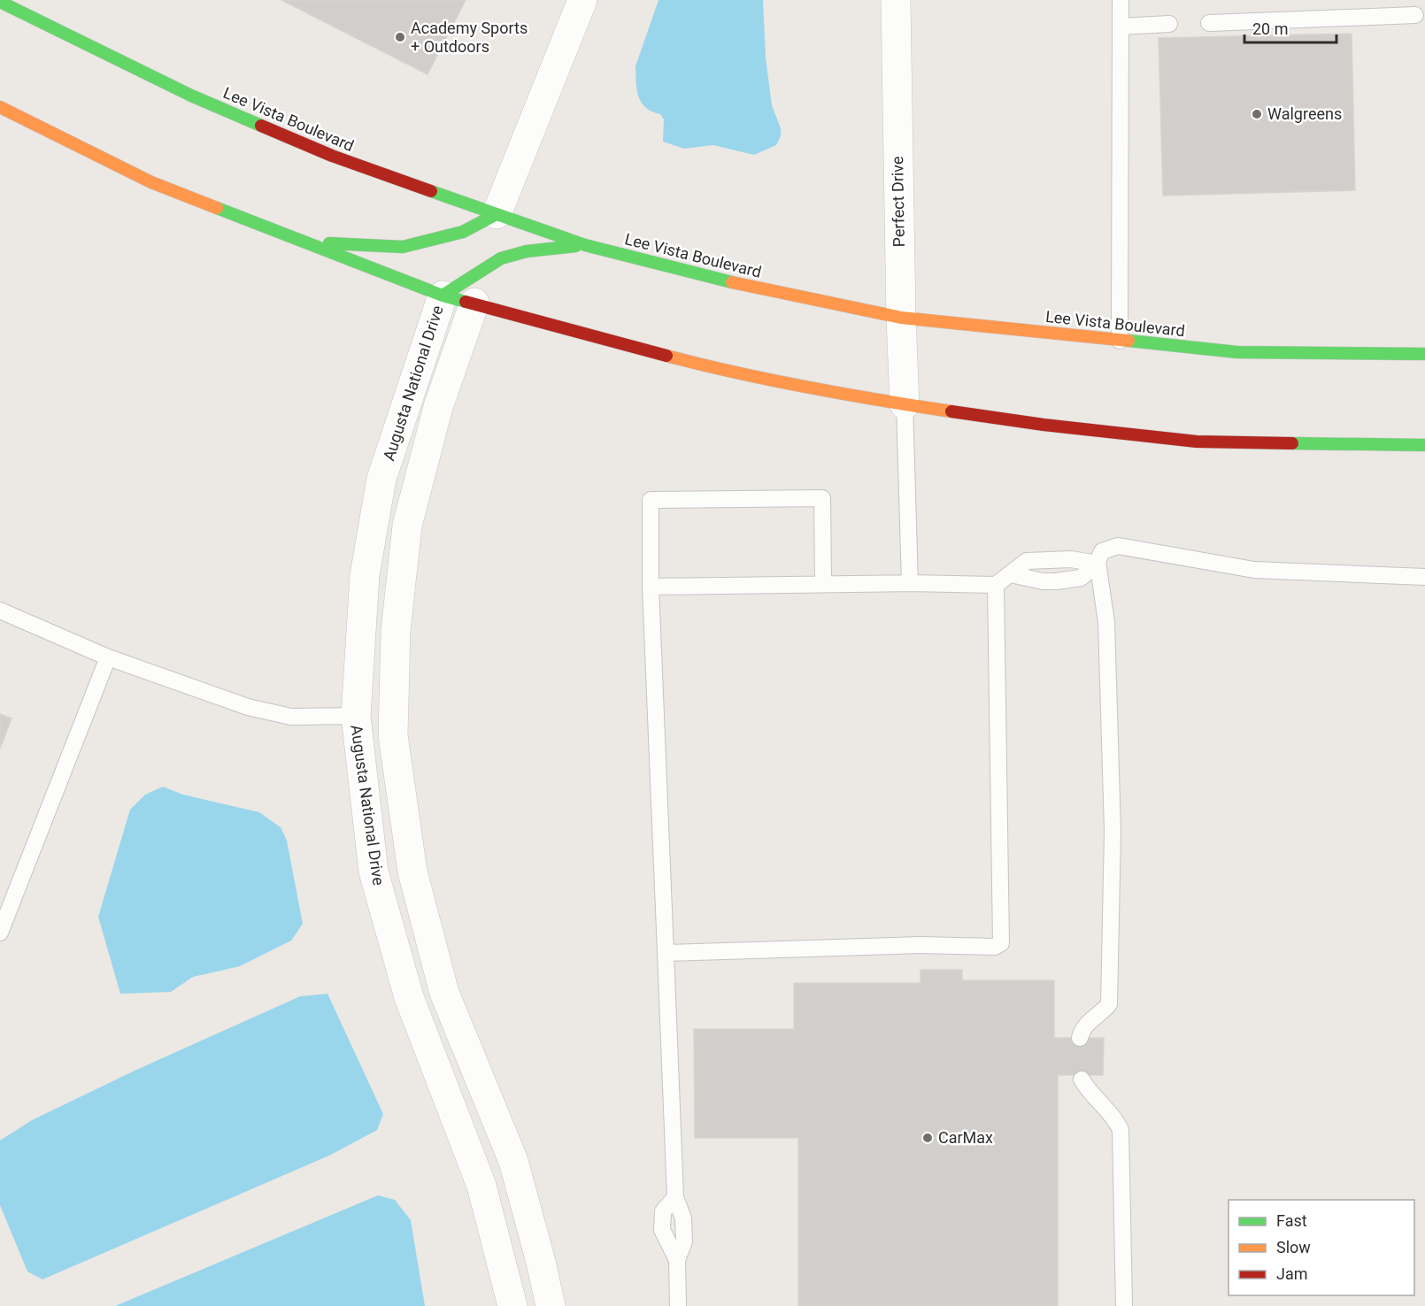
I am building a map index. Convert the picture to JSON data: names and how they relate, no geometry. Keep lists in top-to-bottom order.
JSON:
{
  "streets": {
    "street": ["Lee Vista Boulevard", "Perfect Drive", "Augusta National Drive"]
  },
  "crossings": [
    ["Lee Vista Boulevard", "Perfect Drive"]
  ],
  "places": ["Academy Sports + Outdoors", "Walgreens", "CarMax"],
  "legend": ["Fast", "Slow", "Jam"],
  "scale_bar": "20 m"
}
